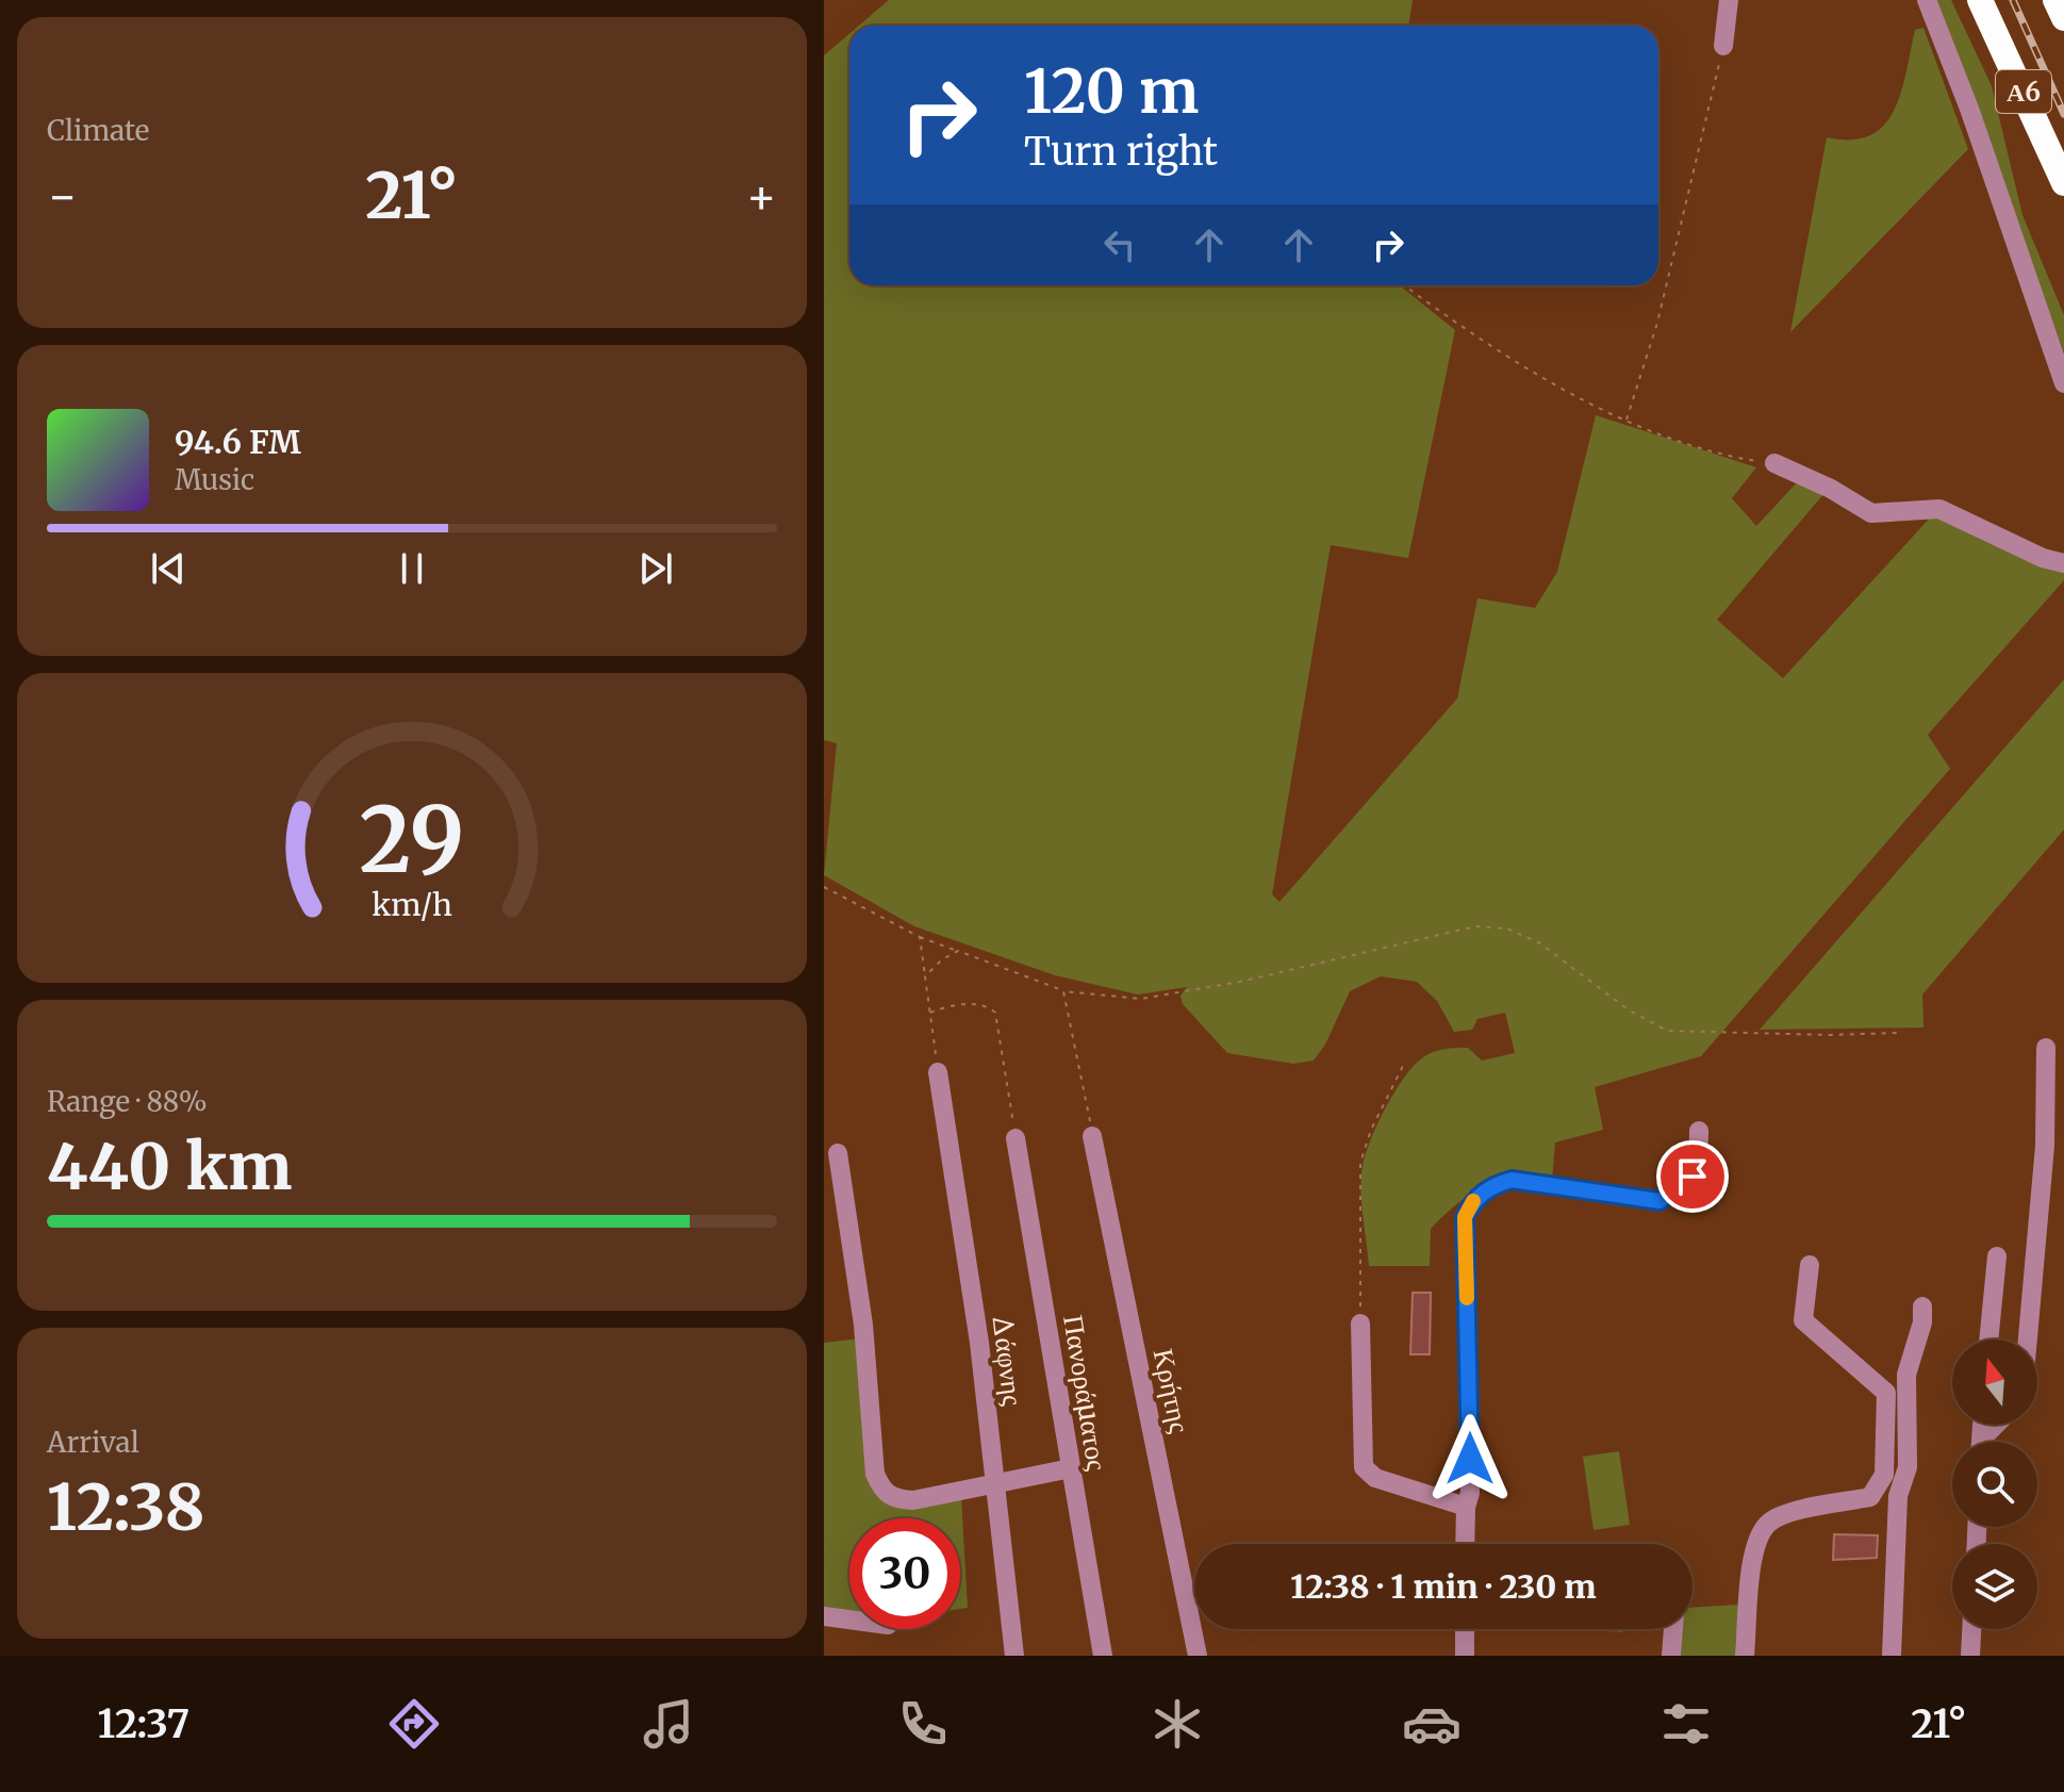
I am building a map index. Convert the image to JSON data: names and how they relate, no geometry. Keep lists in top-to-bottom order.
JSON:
{
  "streets": {
    "highway": ["Α6"],
    "street": ["Δάφνης", "Κρήτης", "Πανοράματος"]
  },
  "north": "top",
  "page": {
    "tile": [
      "Climate",
      ["Range · 88%", "440 km"],
      ["Arrival", "12:38"]
    ],
    "turn": ["120 m", "Turn right"],
    "heat": ["−", "21°", "+"],
    "song": ["94.6 FM", "Music"],
    "limit": "30",
    "trip": "12:38 · 1 min · 230 m",
    "tabs": ["12:37", "21°"],
    "gauge": ["29", "km/h"]
  }
}
